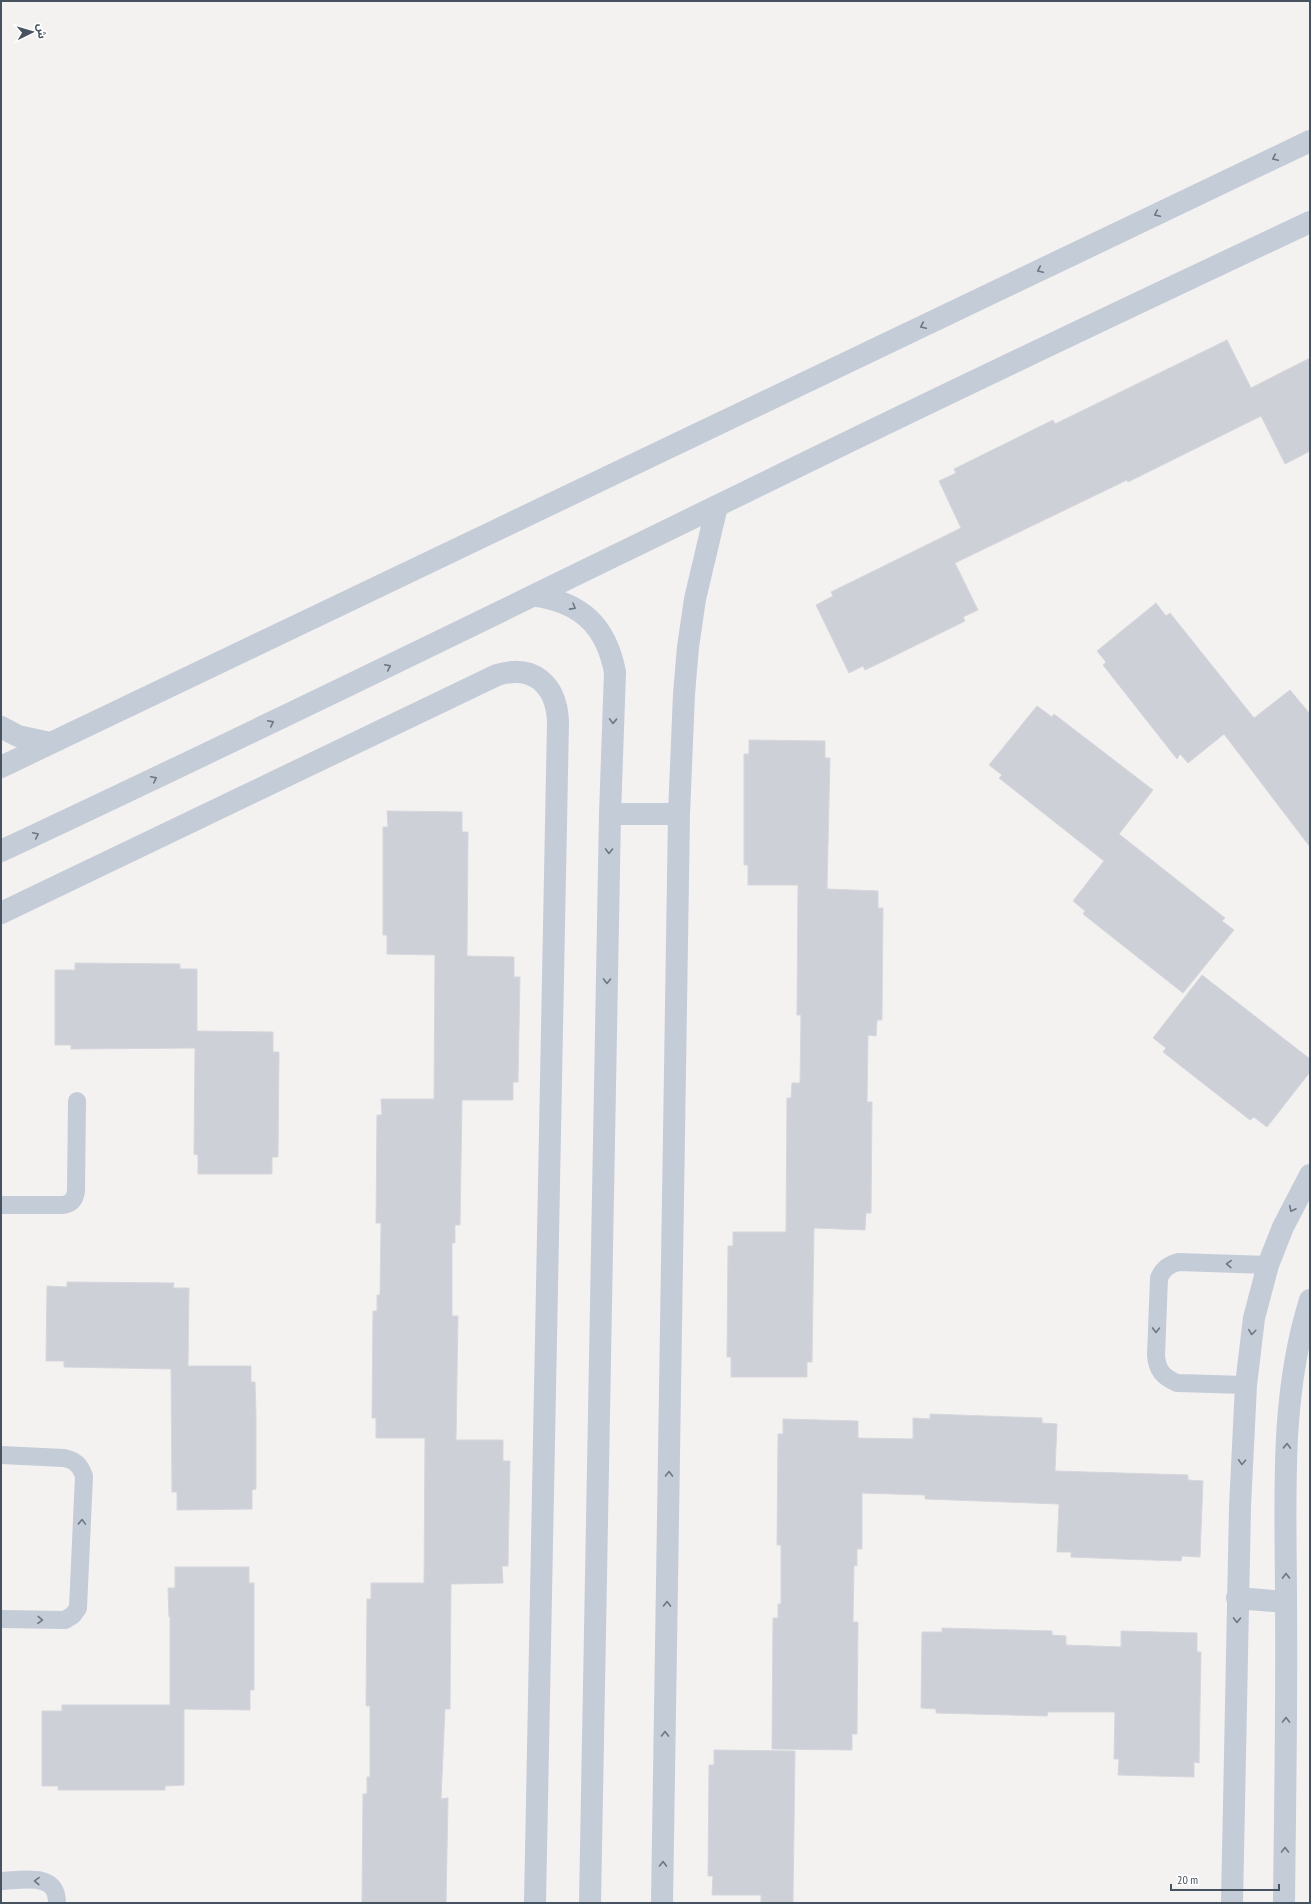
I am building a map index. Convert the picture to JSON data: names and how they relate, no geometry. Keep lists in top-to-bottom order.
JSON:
{
  "scale_bar": "20 m",
  "north": "right"
}
